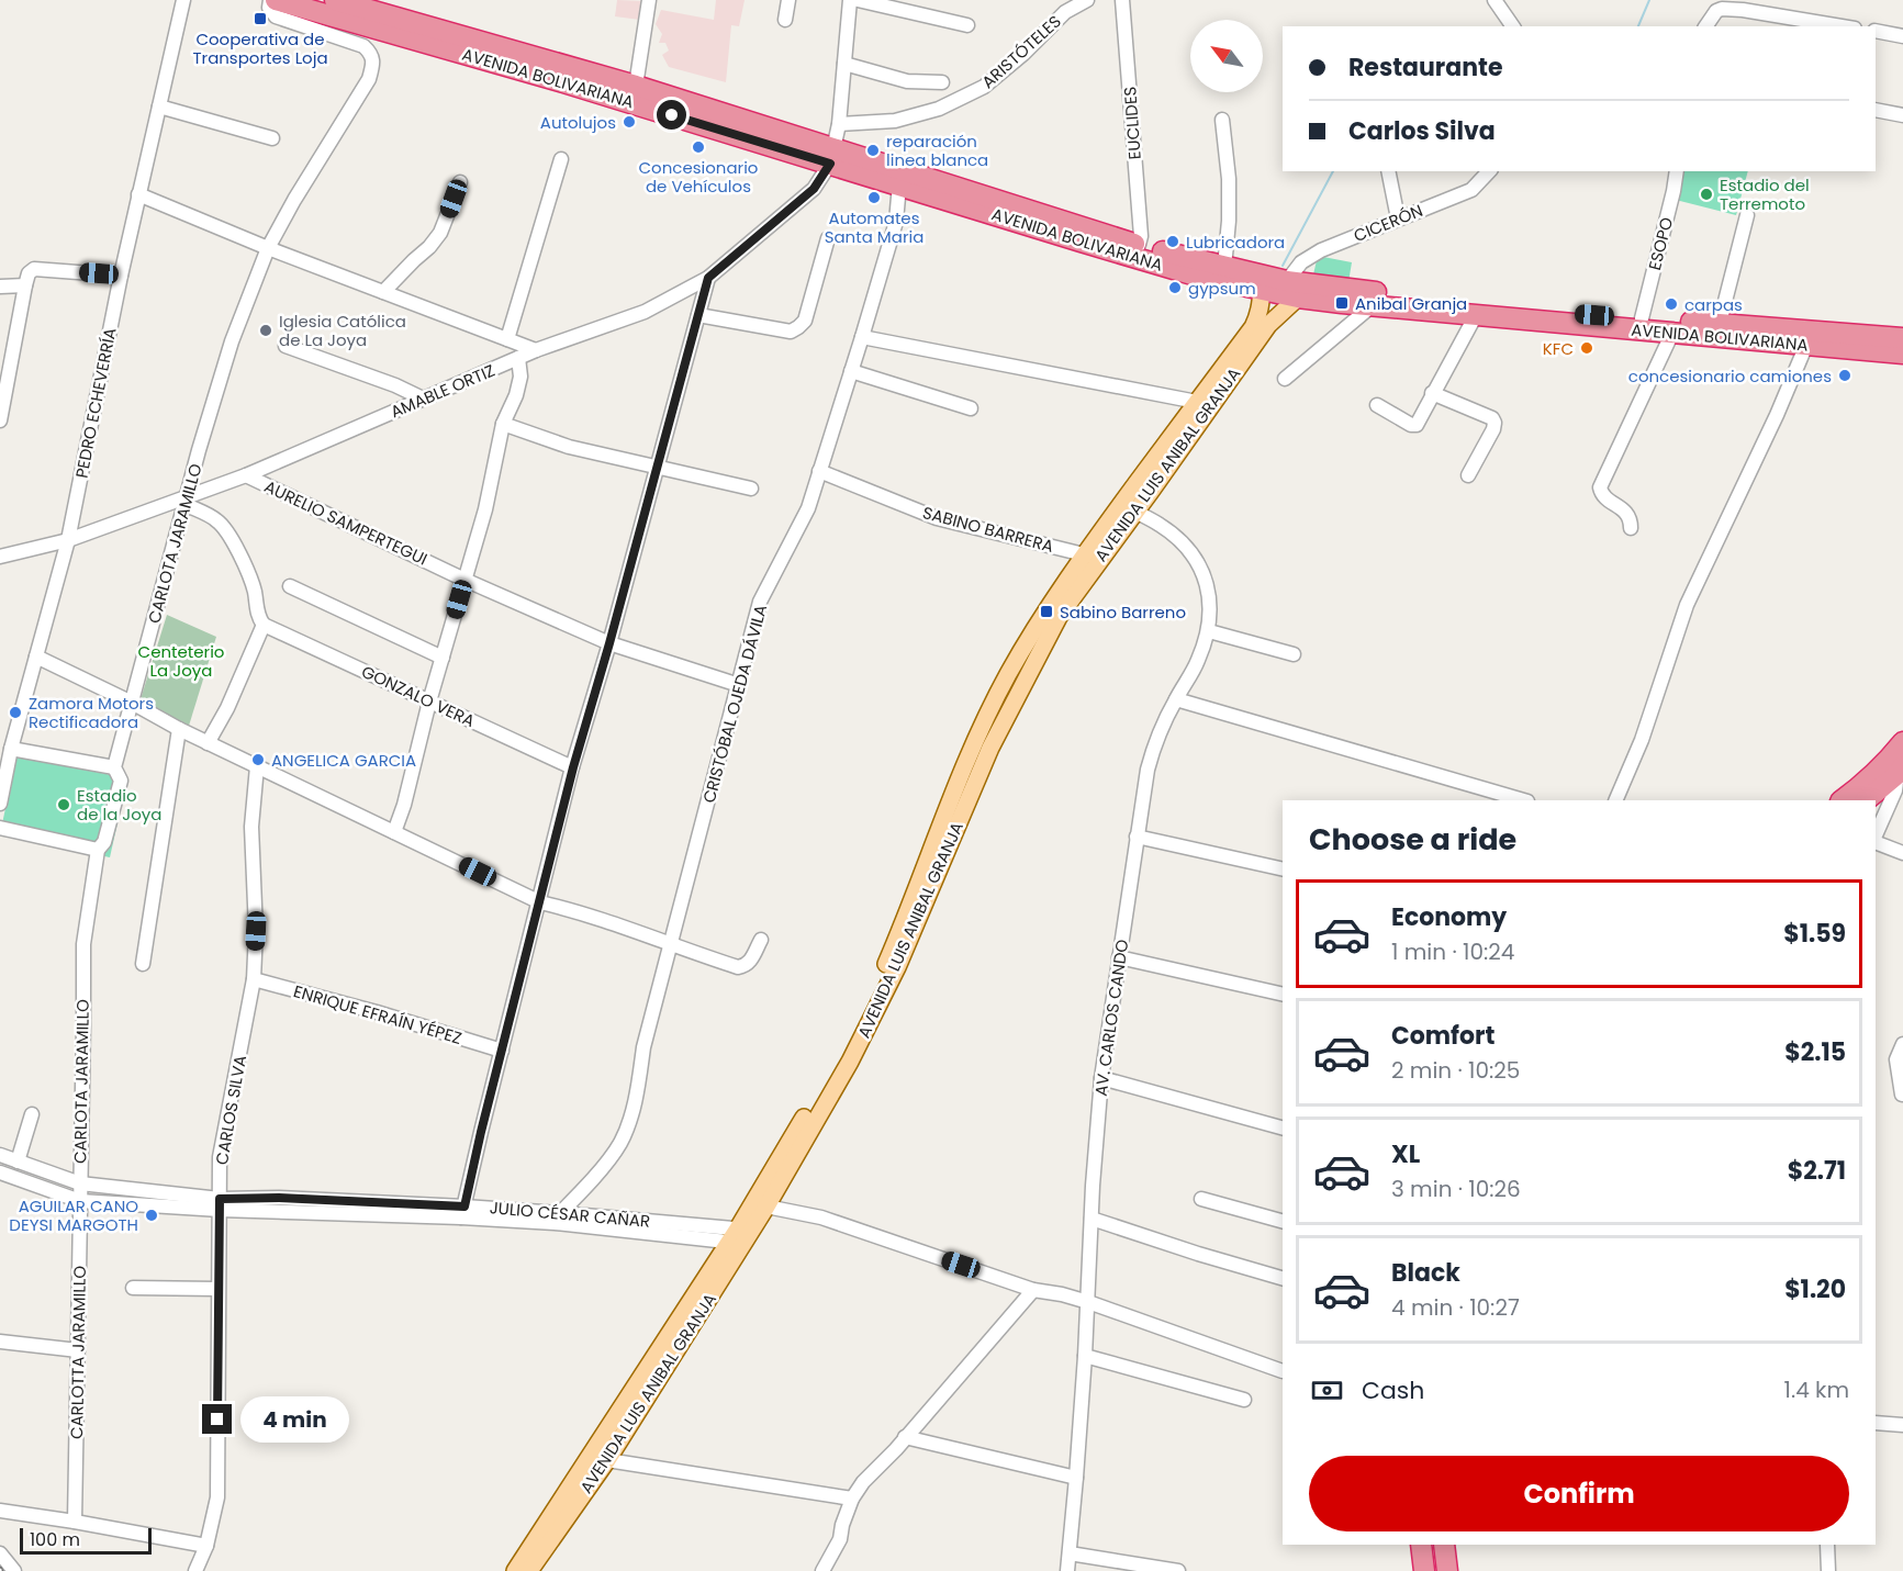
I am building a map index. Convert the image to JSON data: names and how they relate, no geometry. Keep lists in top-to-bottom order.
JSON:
{
  "streets": {
    "highway": ["AVENIDA BOLIVARIANA"],
    "main road": ["AVENIDA LUIS ANIBAL GRANJA"],
    "street": [
      "ARISTÓTELES",
      "EUCLIDES",
      "CICERÓN",
      "ESOPO",
      "AMABLE ORTIZ",
      "PEDRO ECHEVERRÍA",
      "AURELIO SAMPERTEGUI",
      "SABINO BARRERA",
      "CARLOTA JARAMILLO",
      "GONZALO VERA",
      "CRISTÓBAL OJEDA DÁVILA",
      "ENRIQUE EFRAÍN YÉPEZ",
      "AV. CARLOS CANDO",
      "CARLOS SILVA",
      "JULIO CÉSAR CAÑAR",
      "CARLOTTA JARAMILLO"
    ]
  },
  "crossings": [
    ["AVENIDA BOLIVARIANA", "EUCLIDES"],
    ["AVENIDA BOLIVARIANA", "CICERÓN"],
    ["AVENIDA BOLIVARIANA", "ESOPO"],
    ["AVENIDA BOLIVARIANA", "AMABLE ORTIZ"],
    ["AVENIDA BOLIVARIANA", "AVENIDA LUIS ANIBAL GRANJA"],
    ["AVENIDA BOLIVARIANA", "CRISTÓBAL OJEDA DÁVILA"],
    ["CICERÓN", "AVENIDA LUIS ANIBAL GRANJA"],
    ["AMABLE ORTIZ", "PEDRO ECHEVERRÍA"],
    ["AMABLE ORTIZ", "AURELIO SAMPERTEGUI"],
    ["AMABLE ORTIZ", "CARLOTA JARAMILLO"],
    ["AVENIDA LUIS ANIBAL GRANJA", "SABINO BARRERA"],
    ["AVENIDA LUIS ANIBAL GRANJA", "AV. CARLOS CANDO"],
    ["AVENIDA LUIS ANIBAL GRANJA", "JULIO CÉSAR CAÑAR"],
    ["AURELIO SAMPERTEGUI", "CRISTÓBAL OJEDA DÁVILA"],
    ["SABINO BARRERA", "CRISTÓBAL OJEDA DÁVILA"],
    ["CARLOTA JARAMILLO", "JULIO CÉSAR CAÑAR"],
    ["CARLOTA JARAMILLO", "CARLOTTA JARAMILLO"],
    ["CRISTÓBAL OJEDA DÁVILA", "JULIO CÉSAR CAÑAR"],
    ["ENRIQUE EFRAÍN YÉPEZ", "CARLOS SILVA"],
    ["CARLOS SILVA", "JULIO CÉSAR CAÑAR"],
    ["JULIO CÉSAR CAÑAR", "CARLOTTA JARAMILLO"]
  ],
  "parks": ["Centeterio La Joya"],
  "places": {
    "transit": ["Cooperativa de Transportes Loja", "Anibal Granja", "Sabino Barreno"],
    "other": [
      "Autolujos",
      "Concesionario de Vehículos",
      "reparación linea blanca",
      "Estadio del Terremoto",
      "Automates Santa Maria",
      "Lubricadora",
      "gypsum",
      "carpas",
      "Iglesia Católica de La Joya",
      "KFC",
      "concesionario camiones",
      "Zamora Motors Rectificadora",
      "ANGELICA GARCIA",
      "Estadio de la Joya",
      "AGUILAR CANO DEYSI MARGOTH"
    ]
  },
  "scale_bar": "100 m",
  "north": "top left",
  "page": {
    "banner": ["Restaurante", "Carlos Silva"],
    "heading": "Choose a ride",
    "list": [
      {
        "name": "Economy",
        "note": "1 min · 10:24",
        "value": "$1.59"
      },
      {
        "name": "Comfort",
        "note": "2 min · 10:25",
        "value": "$2.15"
      },
      {
        "name": "XL",
        "note": "3 min · 10:26",
        "value": "$2.71"
      },
      {
        "name": "Black",
        "note": "4 min · 10:27",
        "value": "$1.20"
      }
    ],
    "pay": ["Cash", "1.4 km"],
    "bubble": "4 min",
    "buttons": "Confirm",
    "scale": "100 m"
  }
}
